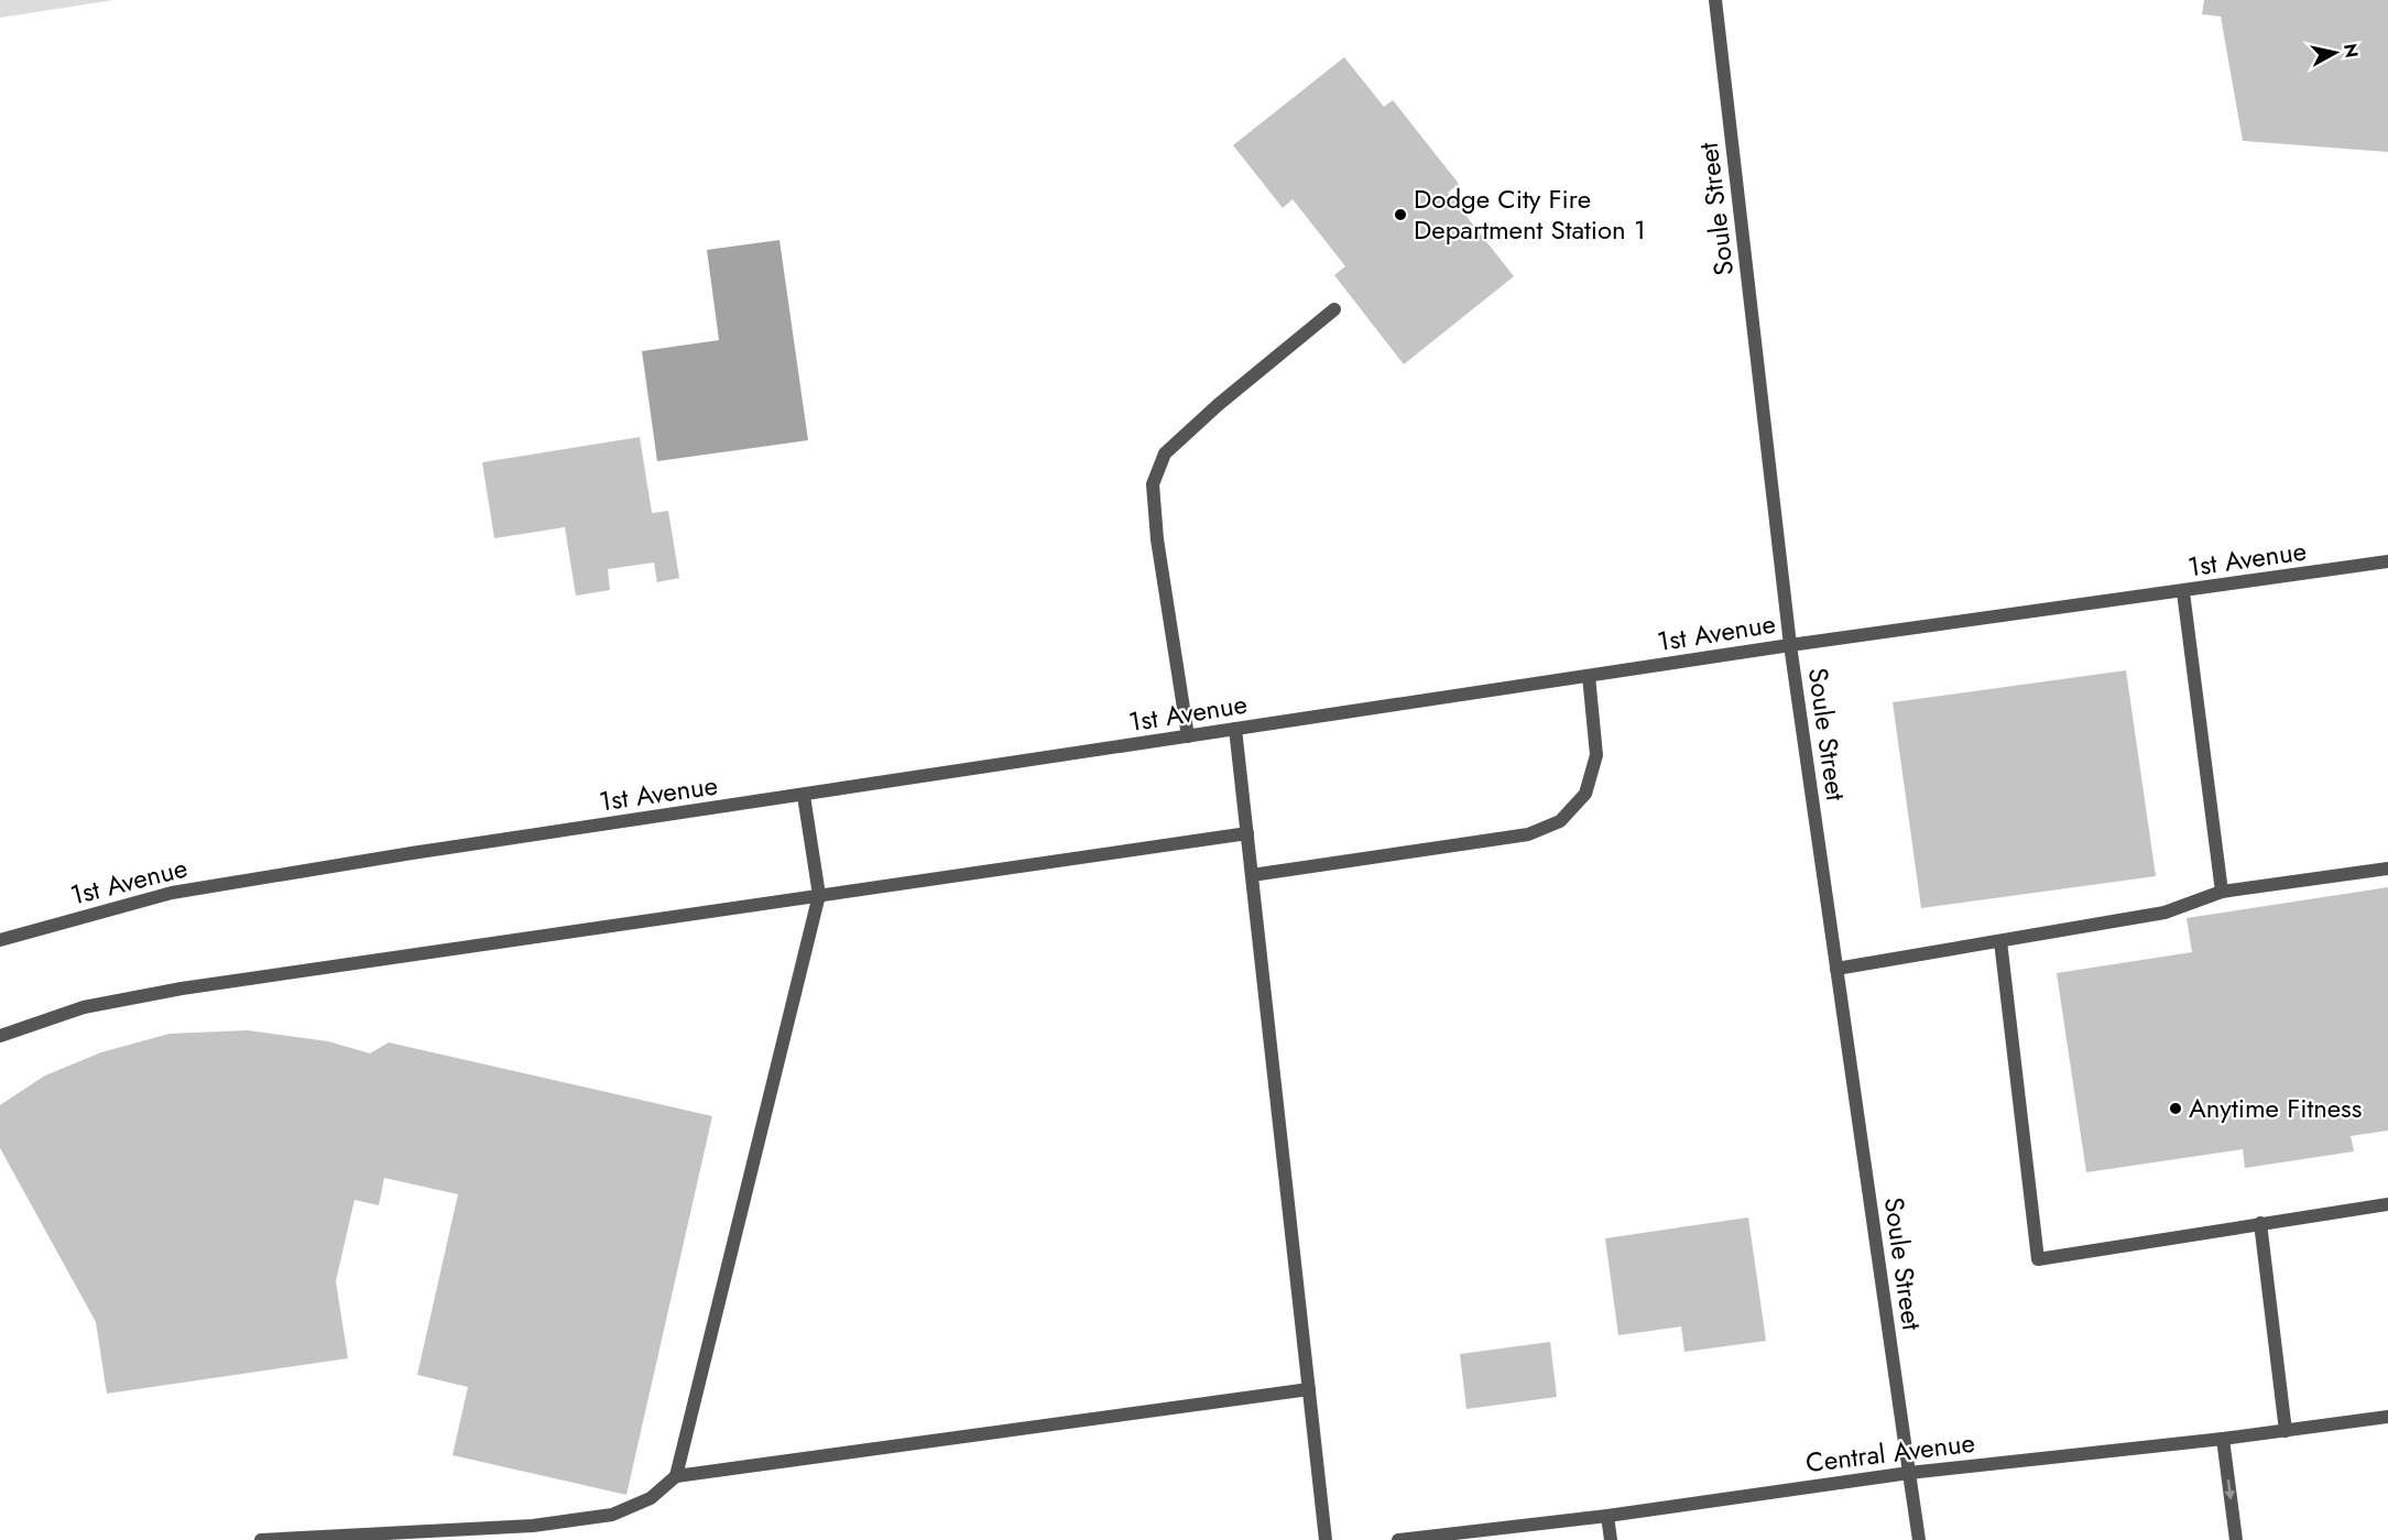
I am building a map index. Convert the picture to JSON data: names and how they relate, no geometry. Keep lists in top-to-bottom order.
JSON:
{
  "streets": {
    "street": ["Soule Street", "1st Avenue", "Central Avenue"]
  },
  "crossings": [
    ["Soule Street", "1st Avenue"],
    ["Soule Street", "Central Avenue"]
  ],
  "places": ["Dodge City Fire Department Station 1", "Anytime Fitness"],
  "north": "right"
}
